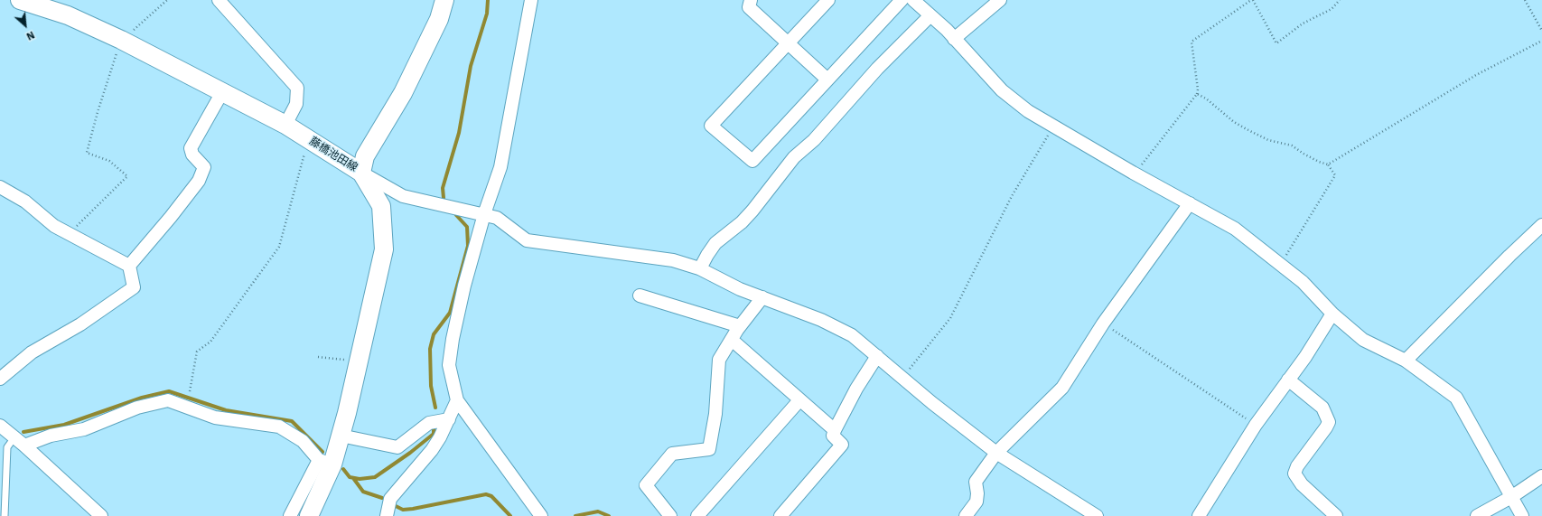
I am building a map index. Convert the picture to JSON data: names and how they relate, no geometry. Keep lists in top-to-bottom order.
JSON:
{
  "streets": {
    "main road": ["藤橋池田線"]
  },
  "north": "bottom right"
}
